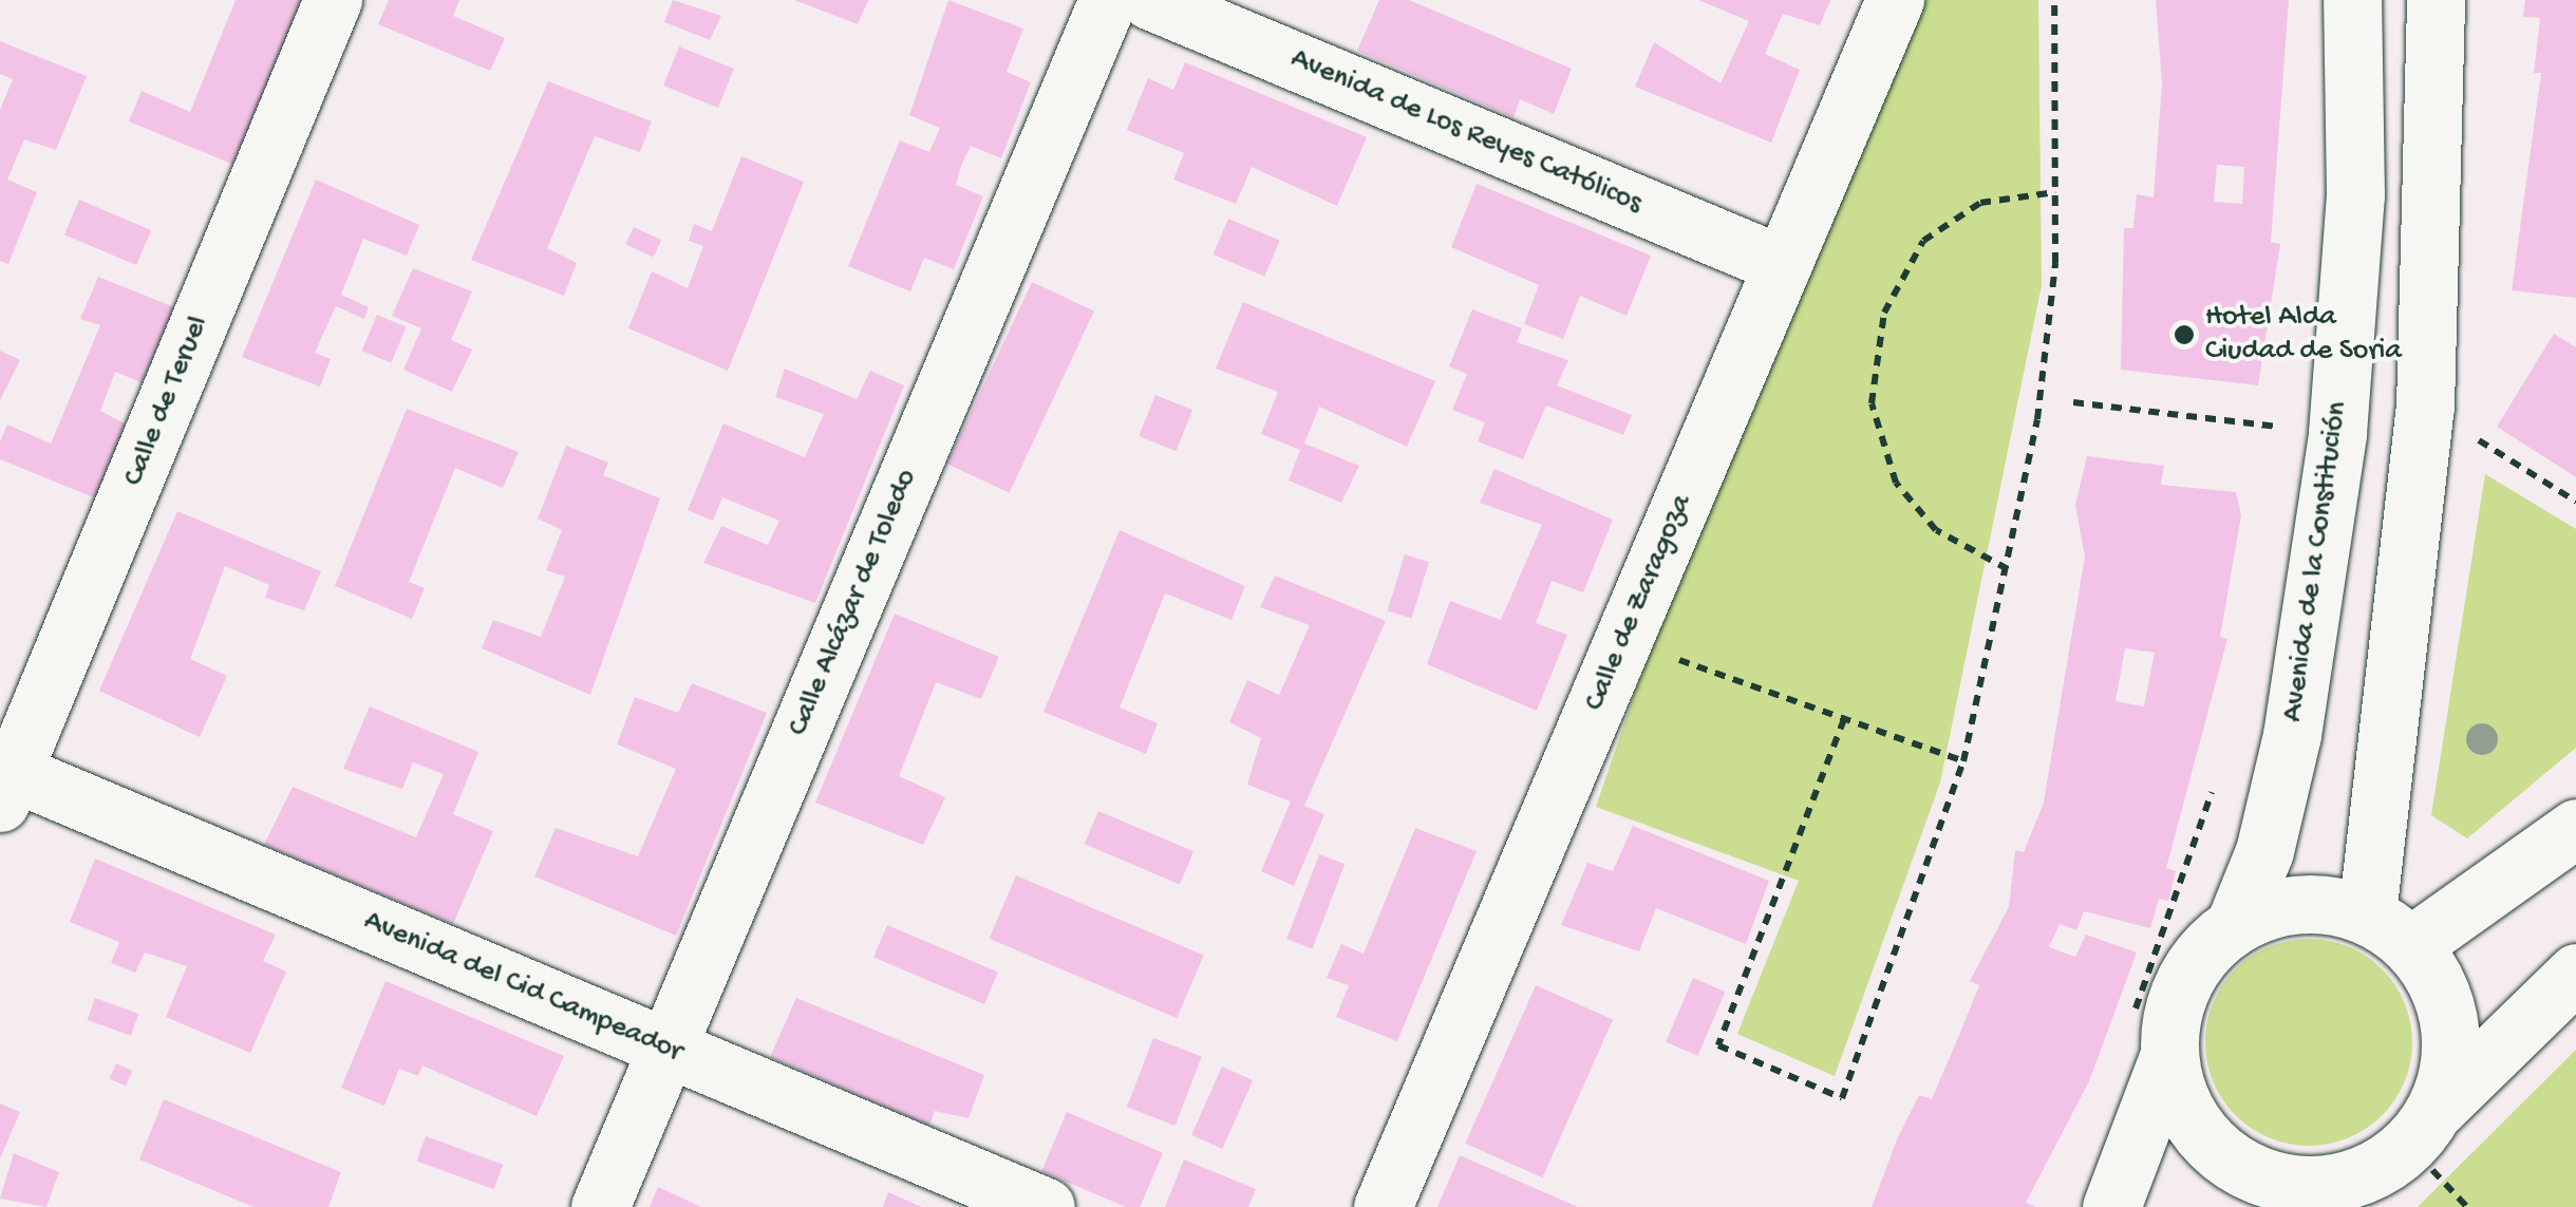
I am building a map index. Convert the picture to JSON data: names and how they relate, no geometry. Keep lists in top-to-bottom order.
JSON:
{
  "streets": {
    "street": [
      "Avenida de Los Reyes Católicos",
      "Calle de Teruel",
      "Avenida de la Constitución",
      "Calle Alcázar de Toledo",
      "Calle de Zaragoza",
      "Avenida del Cid Campeador"
    ]
  },
  "crossings": [
    ["Avenida de Los Reyes Católicos", "Calle de Zaragoza"],
    ["Calle de Teruel", "Avenida del Cid Campeador"],
    ["Calle Alcázar de Toledo", "Avenida del Cid Campeador"]
  ],
  "places": ["Hotel Alda Ciudad de Soria"]
}
